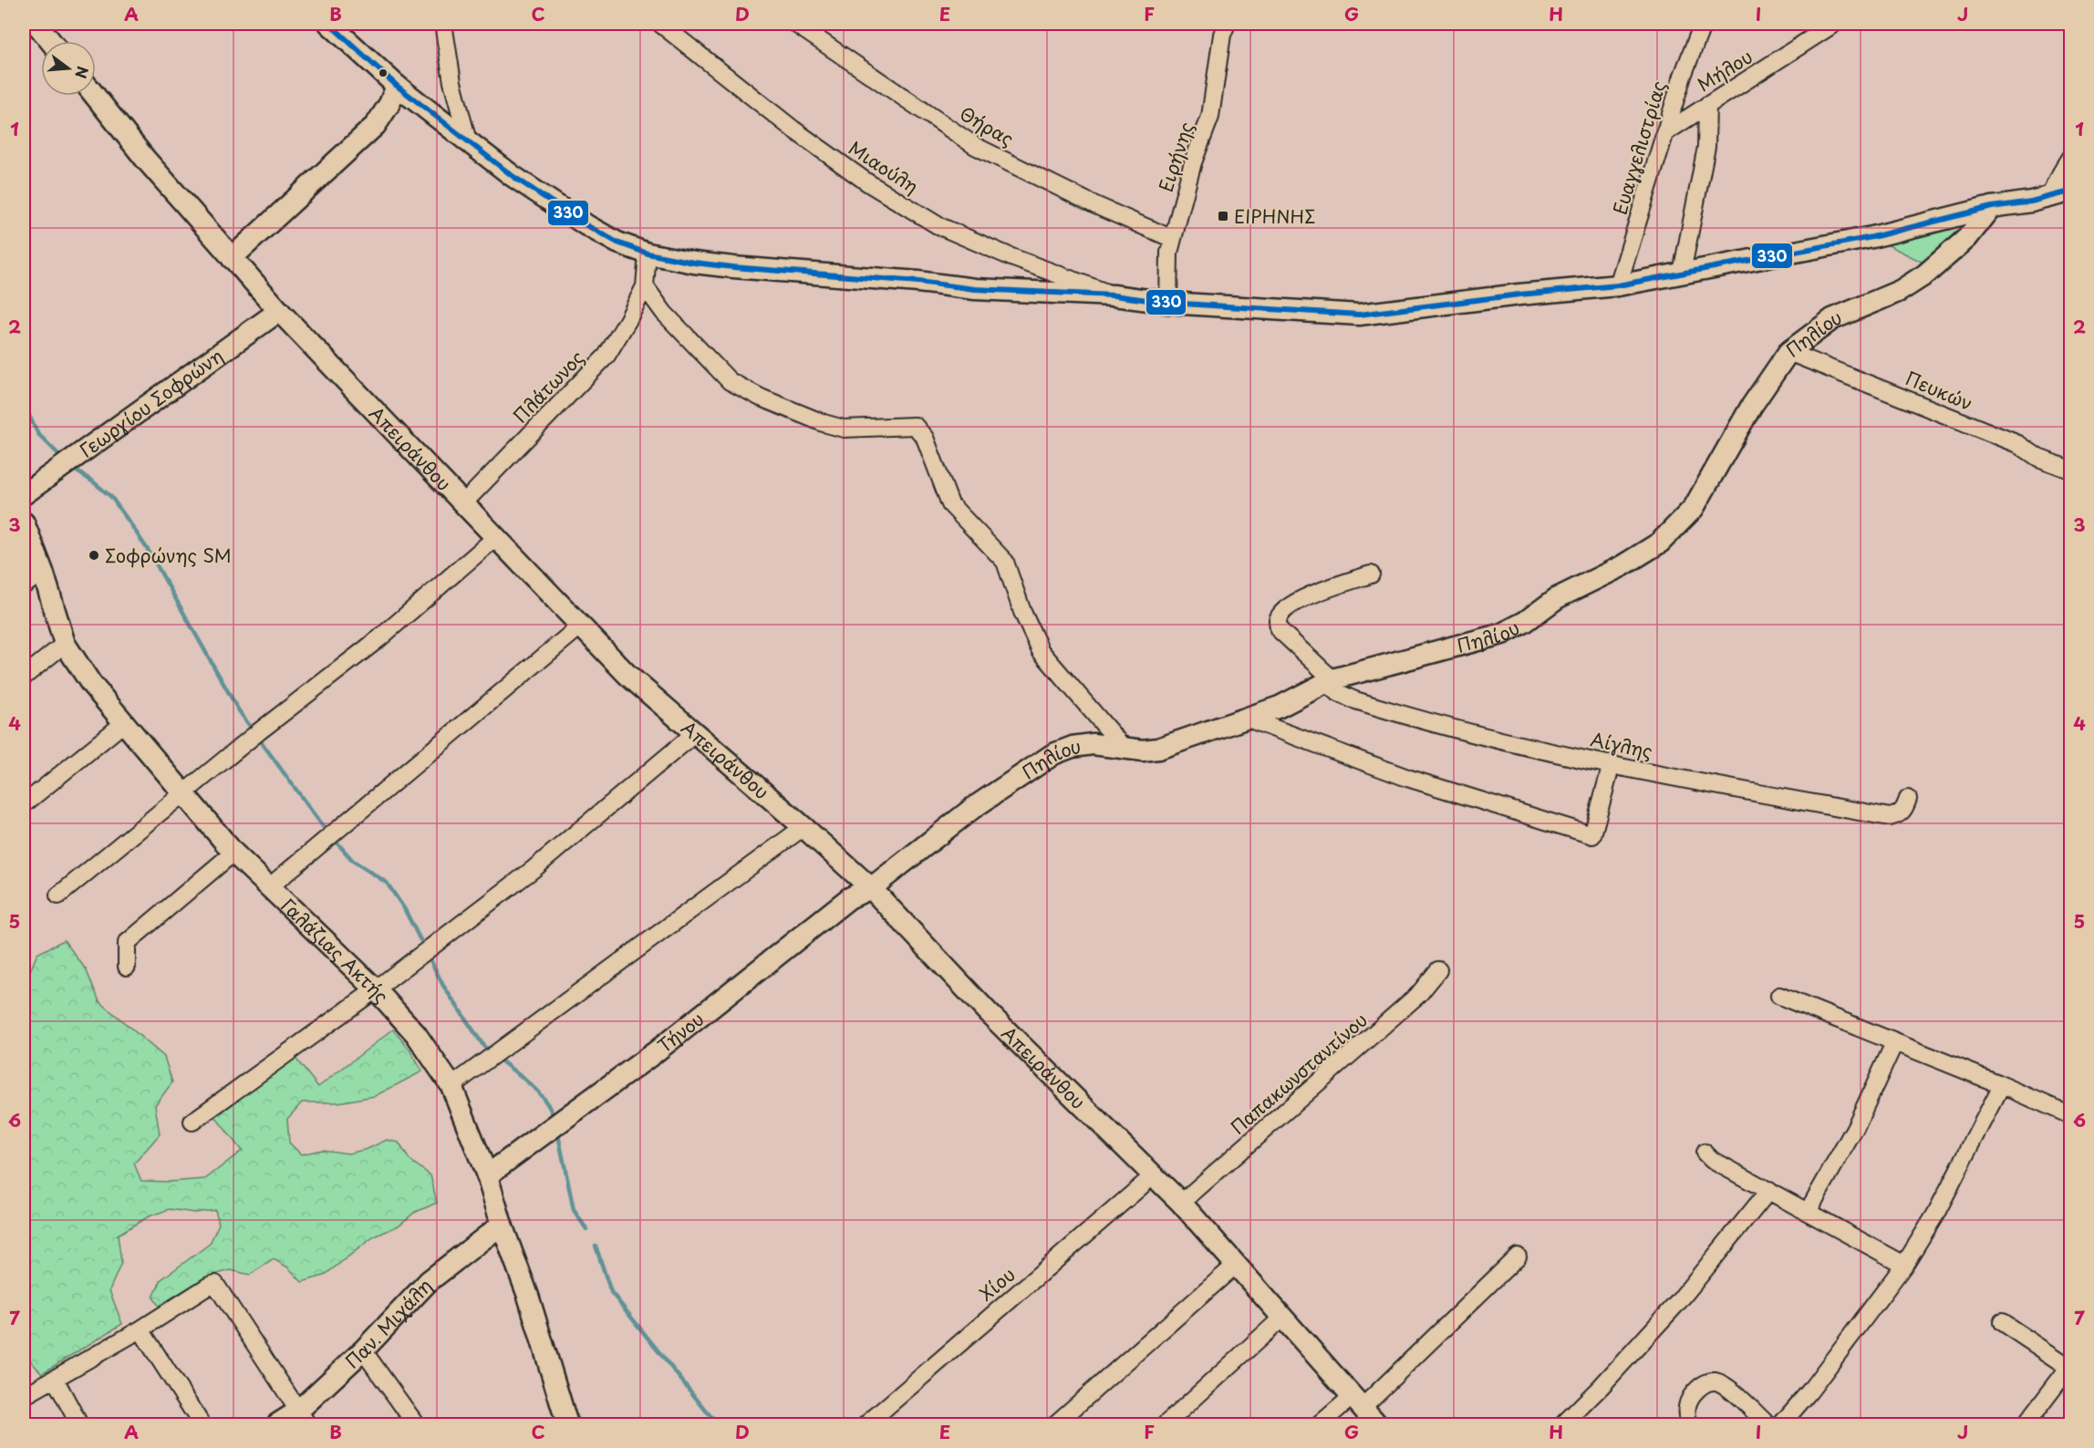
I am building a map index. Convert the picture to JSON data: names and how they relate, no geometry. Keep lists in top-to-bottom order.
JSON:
{
  "streets": {
    "street": [
      "Μήλου",
      "Θήρας",
      "Ευαγγελιστρίας",
      "Ειρήνης",
      "Μιαούλη",
      "Πηλίου",
      "Πλάτωνος",
      "Πευκών",
      "Γεωργίου Σοφρώνη",
      "Απειράνθου",
      "Αίγλης",
      "Γαλάζιας Ακτής",
      "Τήνου",
      "Παπακωνσταντίνου",
      "Χίου",
      "Παν. Μιχάλη"
    ]
  },
  "crossings": [
    ["Μήλου", "Ευαγγελιστρίας"],
    ["Θήρας", "Ειρήνης"],
    ["Πηλίου", "Πευκών"],
    ["Πηλίου", "Απειράνθου"],
    ["Πηλίου", "Αίγλης"],
    ["Πηλίου", "Τήνου"],
    ["Πλάτωνος", "Απειράνθου"],
    ["Γεωργίου Σοφρώνη", "Απειράνθου"],
    ["Απειράνθου", "Τήνου"],
    ["Απειράνθου", "Παπακωνσταντίνου"],
    ["Απειράνθου", "Χίου"],
    ["Γαλάζιας Ακτής", "Τήνου"],
    ["Γαλάζιας Ακτής", "Παν. Μιχάλη"]
  ],
  "places": {
    "transit": ["ΕΙΡΗΝΗΣ"],
    "other": ["Σοφρώνης SM"]
  },
  "lines": ["transit line 330"],
  "north": "right",
  "grid": {
    "columns": [
      "A",
      "B",
      "C",
      "D",
      "E",
      "F",
      "G",
      "H",
      "I",
      "J"
    ],
    "rows": [
      "1",
      "2",
      "3",
      "4",
      "5",
      "6",
      "7"
    ]
  }
}
